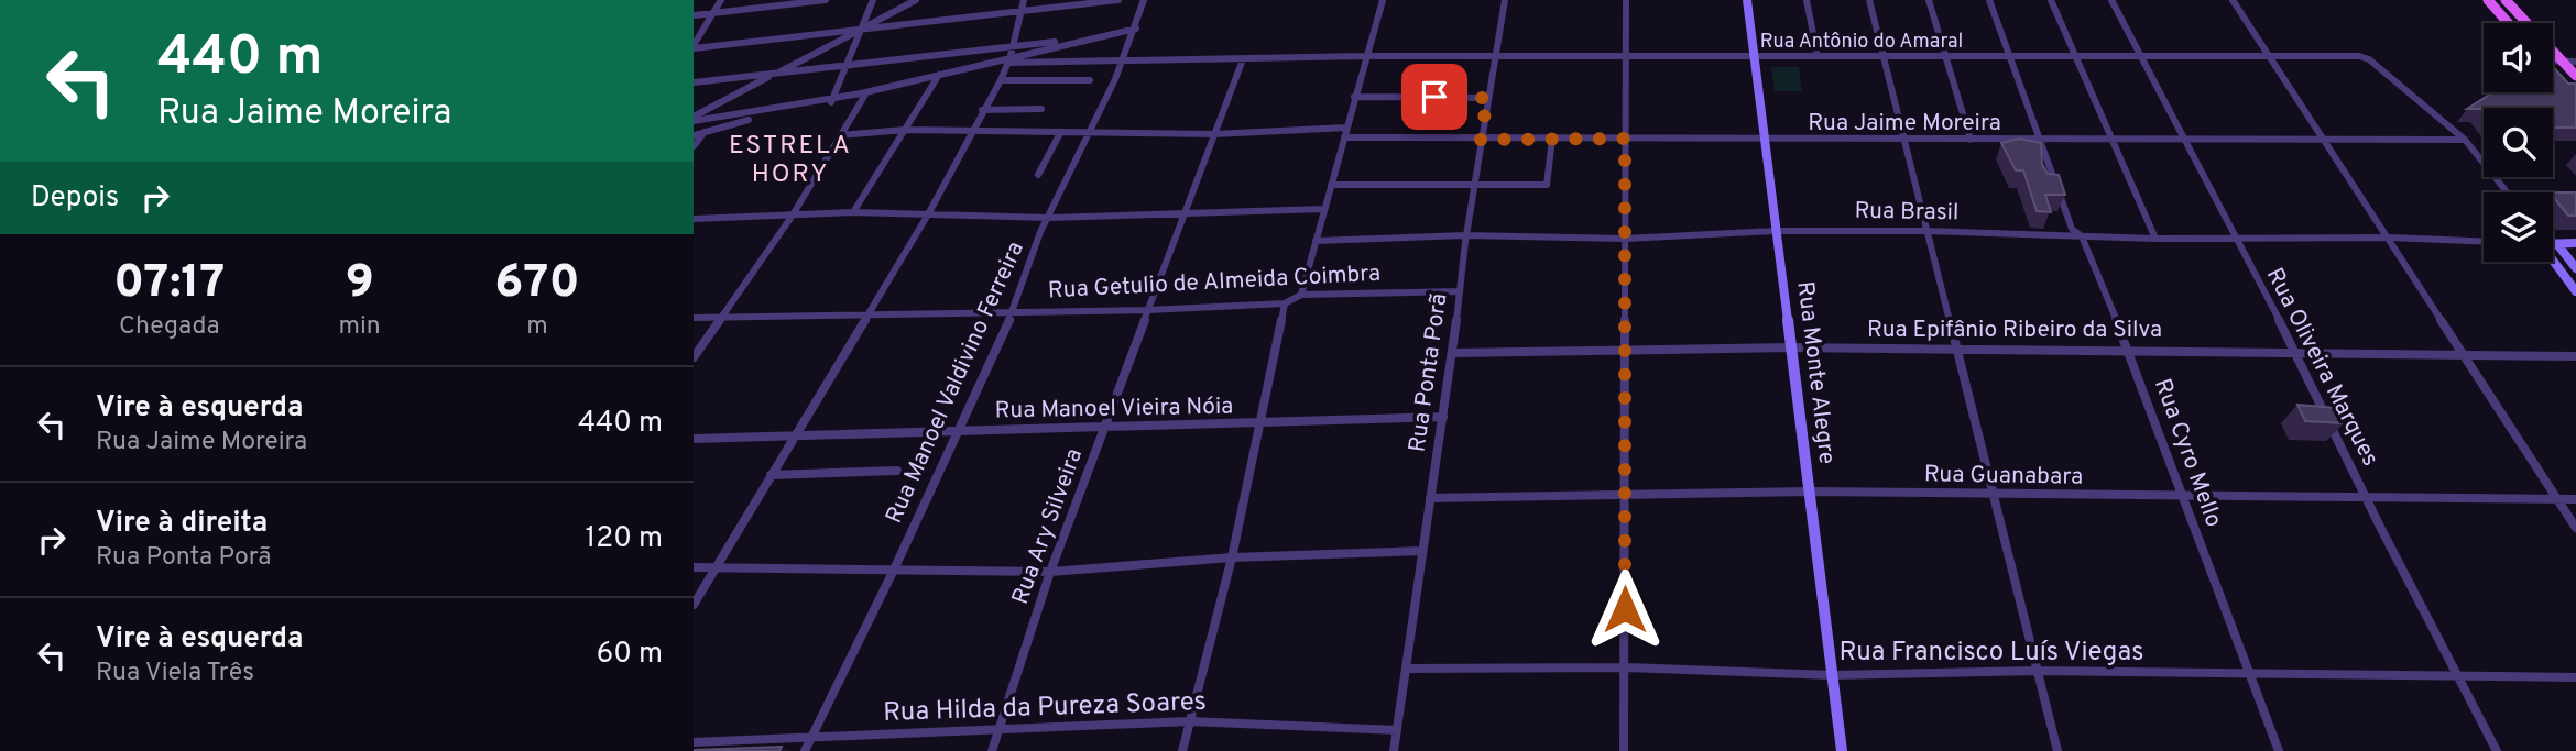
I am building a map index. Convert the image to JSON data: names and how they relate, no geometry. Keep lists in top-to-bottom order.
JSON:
{
  "streets": {
    "street": [
      "Rua Antônio do Amaral",
      "Rua Jaime Moreira",
      "Rua Brasil",
      "Rua Getulio de Almeida Coimbra",
      "Rua Epifânio Ribeiro da Silva",
      "Rua Oliveira Marques",
      "Rua Ponta Porã",
      "Rua Monte Alegre",
      "Rua Manoel Valdivino Ferreira",
      "Rua Manoel Vieira Nóia",
      "Rua Cyro Mello",
      "Rua Guanabara",
      "Rua Ary Silveira",
      "Rua Francisco Luís Viegas",
      "Rua Hilda da Pureza Soares"
    ]
  },
  "crossings": [
    ["Rua Antônio do Amaral", "Rua Jaime Moreira"],
    ["Rua Antônio do Amaral", "Rua Oliveira Marques"],
    ["Rua Antônio do Amaral", "Rua Ponta Porã"],
    ["Rua Antônio do Amaral", "Rua Monte Alegre"],
    ["Rua Antônio do Amaral", "Rua Manoel Valdivino Ferreira"],
    ["Rua Antônio do Amaral", "Rua Cyro Mello"],
    ["Rua Antônio do Amaral", "Rua Ary Silveira"],
    ["Rua Jaime Moreira", "Rua Oliveira Marques"],
    ["Rua Jaime Moreira", "Rua Ponta Porã"],
    ["Rua Jaime Moreira", "Rua Monte Alegre"],
    ["Rua Jaime Moreira", "Rua Cyro Mello"],
    ["Rua Brasil", "Rua Oliveira Marques"],
    ["Rua Brasil", "Rua Ponta Porã"],
    ["Rua Brasil", "Rua Monte Alegre"],
    ["Rua Brasil", "Rua Cyro Mello"],
    ["Rua Getulio de Almeida Coimbra", "Rua Ponta Porã"],
    ["Rua Getulio de Almeida Coimbra", "Rua Manoel Valdivino Ferreira"],
    ["Rua Getulio de Almeida Coimbra", "Rua Ary Silveira"],
    ["Rua Epifânio Ribeiro da Silva", "Rua Oliveira Marques"],
    ["Rua Epifânio Ribeiro da Silva", "Rua Ponta Porã"],
    ["Rua Epifânio Ribeiro da Silva", "Rua Monte Alegre"],
    ["Rua Epifânio Ribeiro da Silva", "Rua Cyro Mello"],
    ["Rua Oliveira Marques", "Rua Guanabara"],
    ["Rua Oliveira Marques", "Rua Francisco Luís Viegas"],
    ["Rua Ponta Porã", "Rua Manoel Vieira Nóia"],
    ["Rua Ponta Porã", "Rua Guanabara"],
    ["Rua Ponta Porã", "Rua Francisco Luís Viegas"],
    ["Rua Ponta Porã", "Rua Hilda da Pureza Soares"],
    ["Rua Monte Alegre", "Rua Guanabara"],
    ["Rua Monte Alegre", "Rua Francisco Luís Viegas"],
    ["Rua Manoel Valdivino Ferreira", "Rua Manoel Vieira Nóia"],
    ["Rua Manoel Valdivino Ferreira", "Rua Hilda da Pureza Soares"],
    ["Rua Manoel Vieira Nóia", "Rua Ary Silveira"],
    ["Rua Cyro Mello", "Rua Guanabara"],
    ["Rua Cyro Mello", "Rua Francisco Luís Viegas"],
    ["Rua Ary Silveira", "Rua Hilda da Pureza Soares"]
  ],
  "districts": ["ESTRELA HORY"],
  "page": {
    "turn": ["440 m", "Rua Jaime Moreira"],
    "then": "Depois",
    "eta": [
      "07:17",
      "Chegada",
      "9",
      "min",
      "670",
      "m"
    ],
    "list": [
      {
        "name": "Vire à esquerda",
        "note": "Rua Jaime Moreira",
        "value": "440 m"
      },
      {
        "name": "Vire à direita",
        "note": "Rua Ponta Porã",
        "value": "120 m"
      },
      {
        "name": "Vire à esquerda",
        "note": "Rua Viela Três",
        "value": "60 m"
      }
    ]
  }
}
